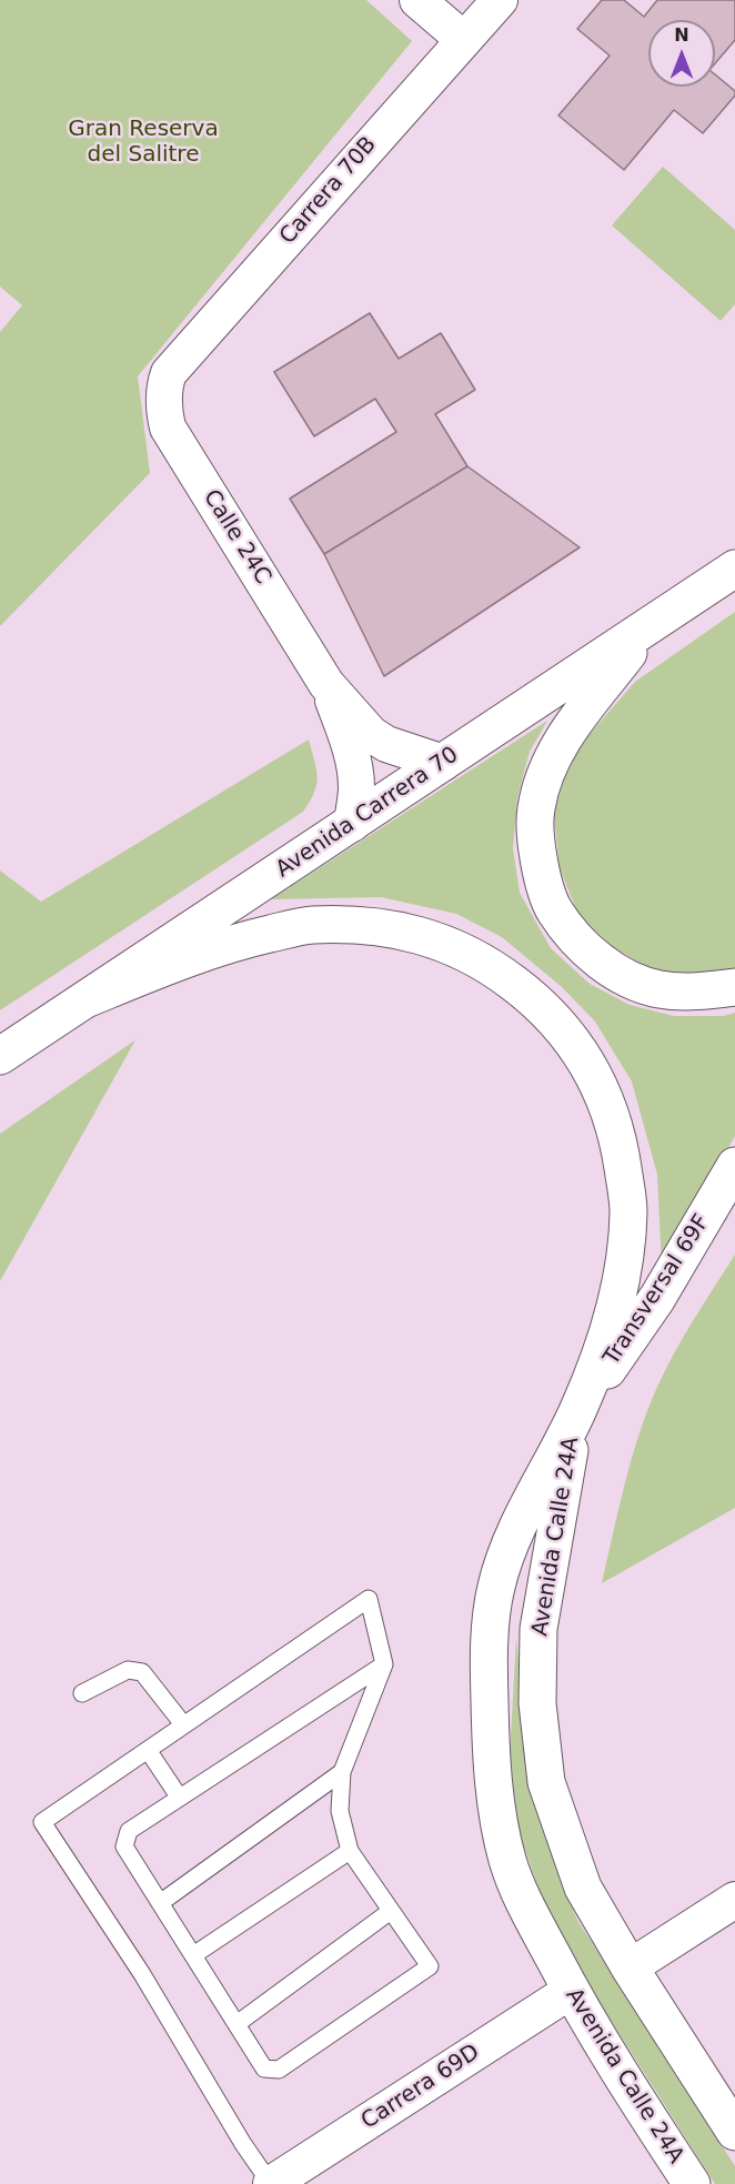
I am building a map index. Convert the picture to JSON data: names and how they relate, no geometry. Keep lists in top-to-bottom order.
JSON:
{
  "streets": {
    "main road": ["Avenida Carrera 70", "Transversal 69F", "Avenida Calle 24A"],
    "street": ["Carrera 70B", "Calle 24C", "Carrera 69D"]
  },
  "crossings": [
    ["Carrera 70B", "Calle 24C"],
    ["Calle 24C", "Avenida Carrera 70"],
    ["Transversal 69F", "Avenida Calle 24A"],
    ["Avenida Calle 24A", "Carrera 69D"]
  ],
  "parks": ["Gran Reserva del Salitre"],
  "north": "top"
}
